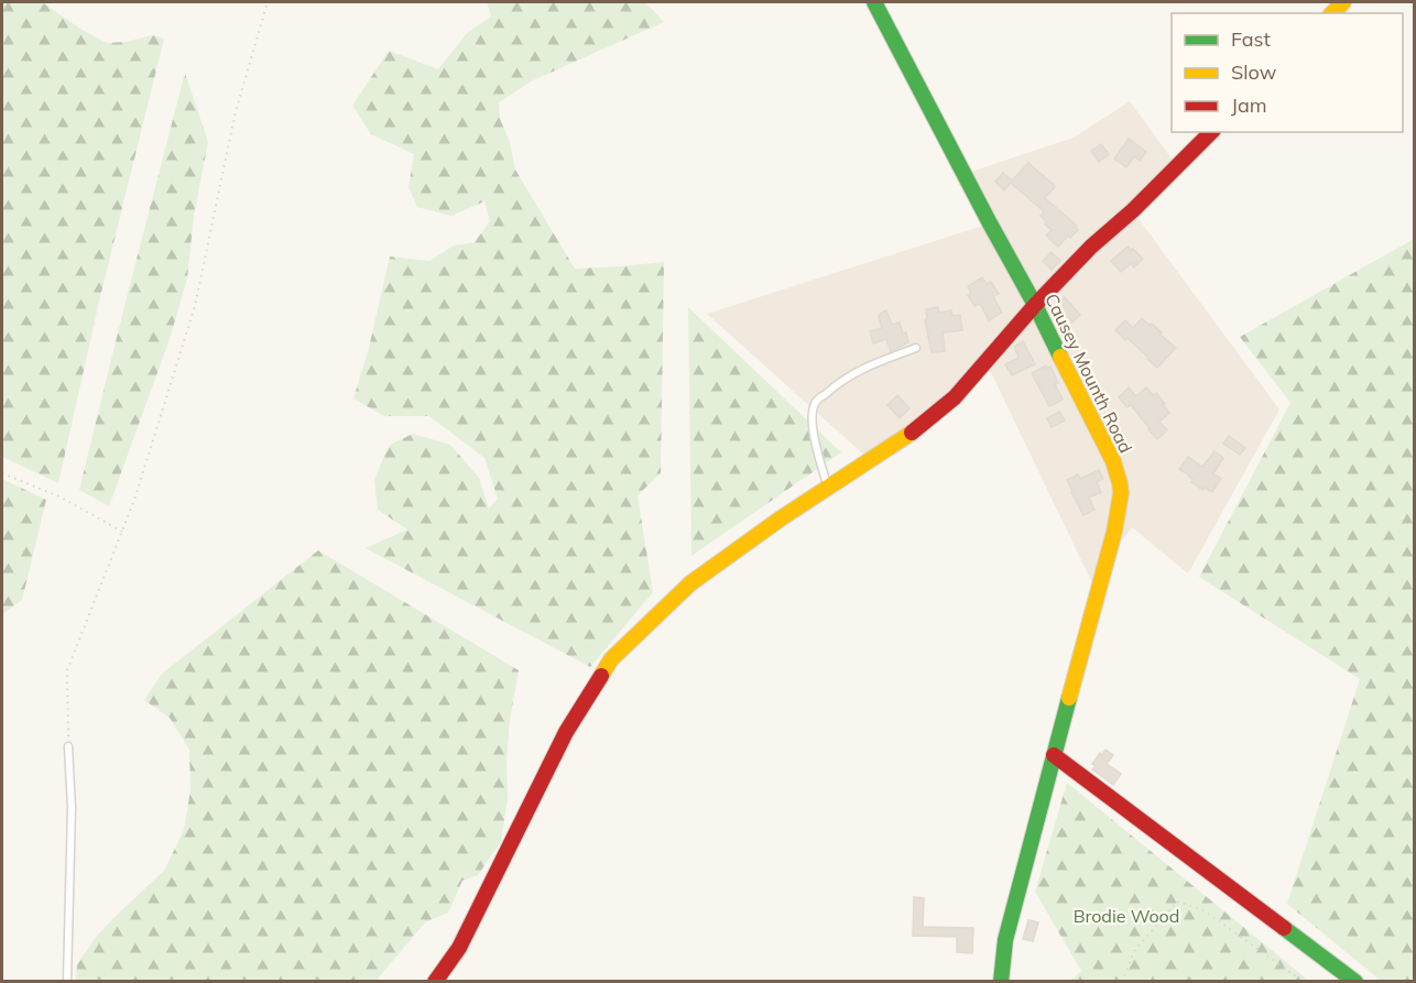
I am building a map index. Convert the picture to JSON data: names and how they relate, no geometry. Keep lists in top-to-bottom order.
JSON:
{
  "streets": {
    "street": ["Causey Mounth Road"]
  },
  "parks": ["Brodie Wood"],
  "legend": ["Fast", "Slow", "Jam"]
}
